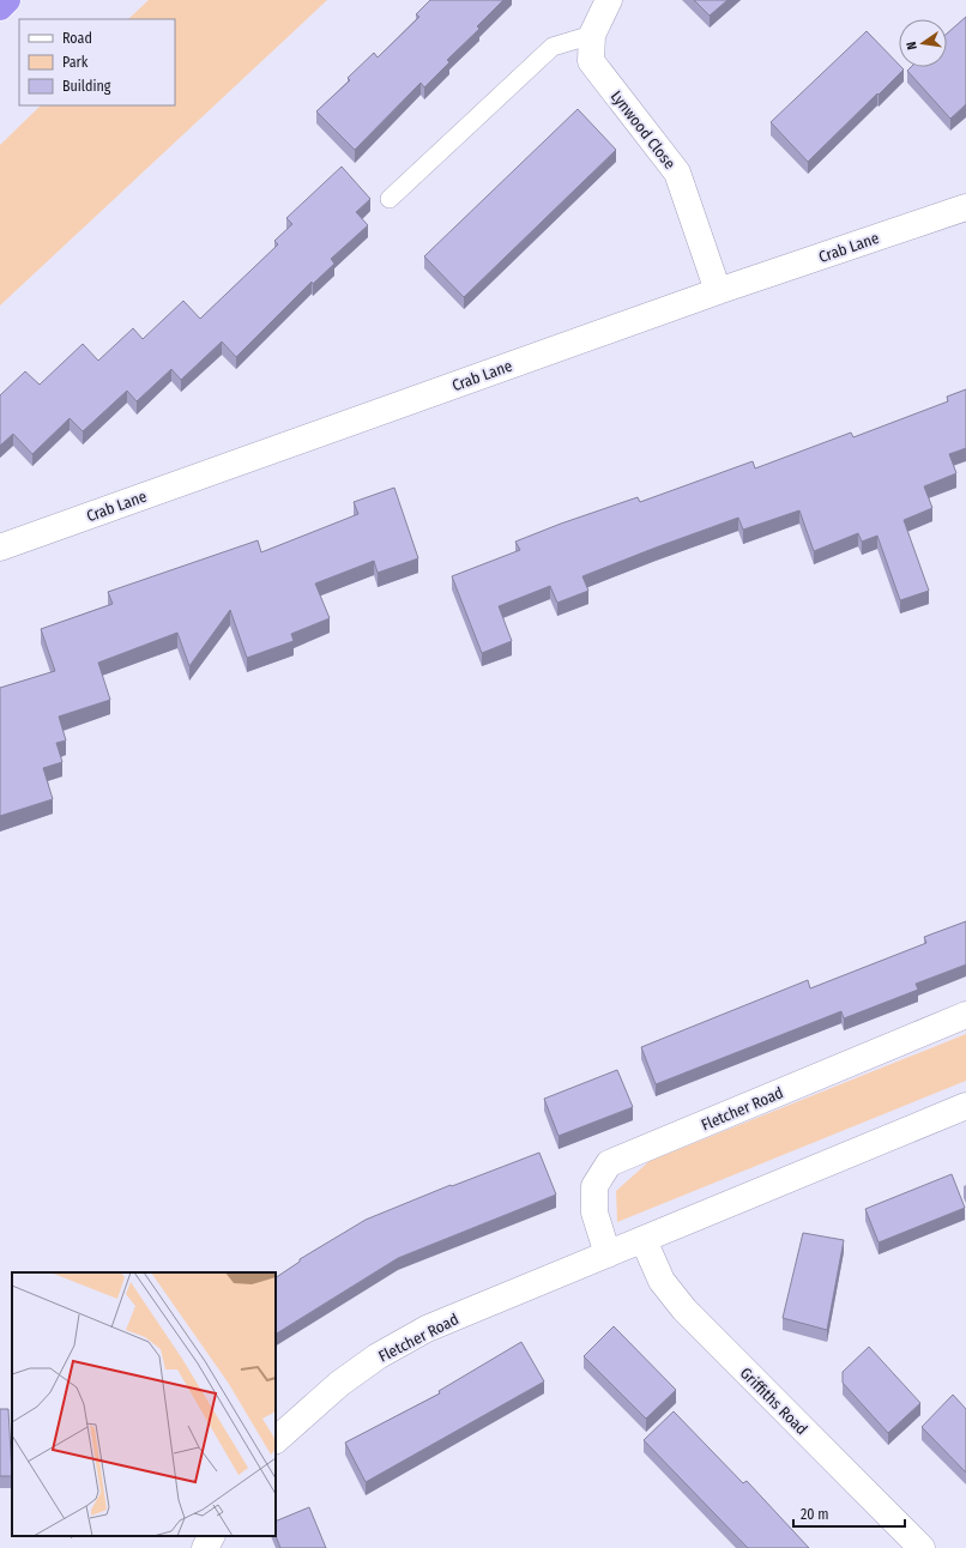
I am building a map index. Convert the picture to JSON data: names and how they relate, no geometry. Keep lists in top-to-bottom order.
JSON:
{
  "streets": {
    "street": [
      "Lynwood Close",
      "Crab Lane",
      "Fletcher Road",
      "Griffiths Road"
    ]
  },
  "crossings": [
    ["Lynwood Close", "Crab Lane"],
    ["Fletcher Road", "Griffiths Road"]
  ],
  "legend": ["Road", "Park", "Building"],
  "scale_bar": "20 m",
  "north": "left"
}
